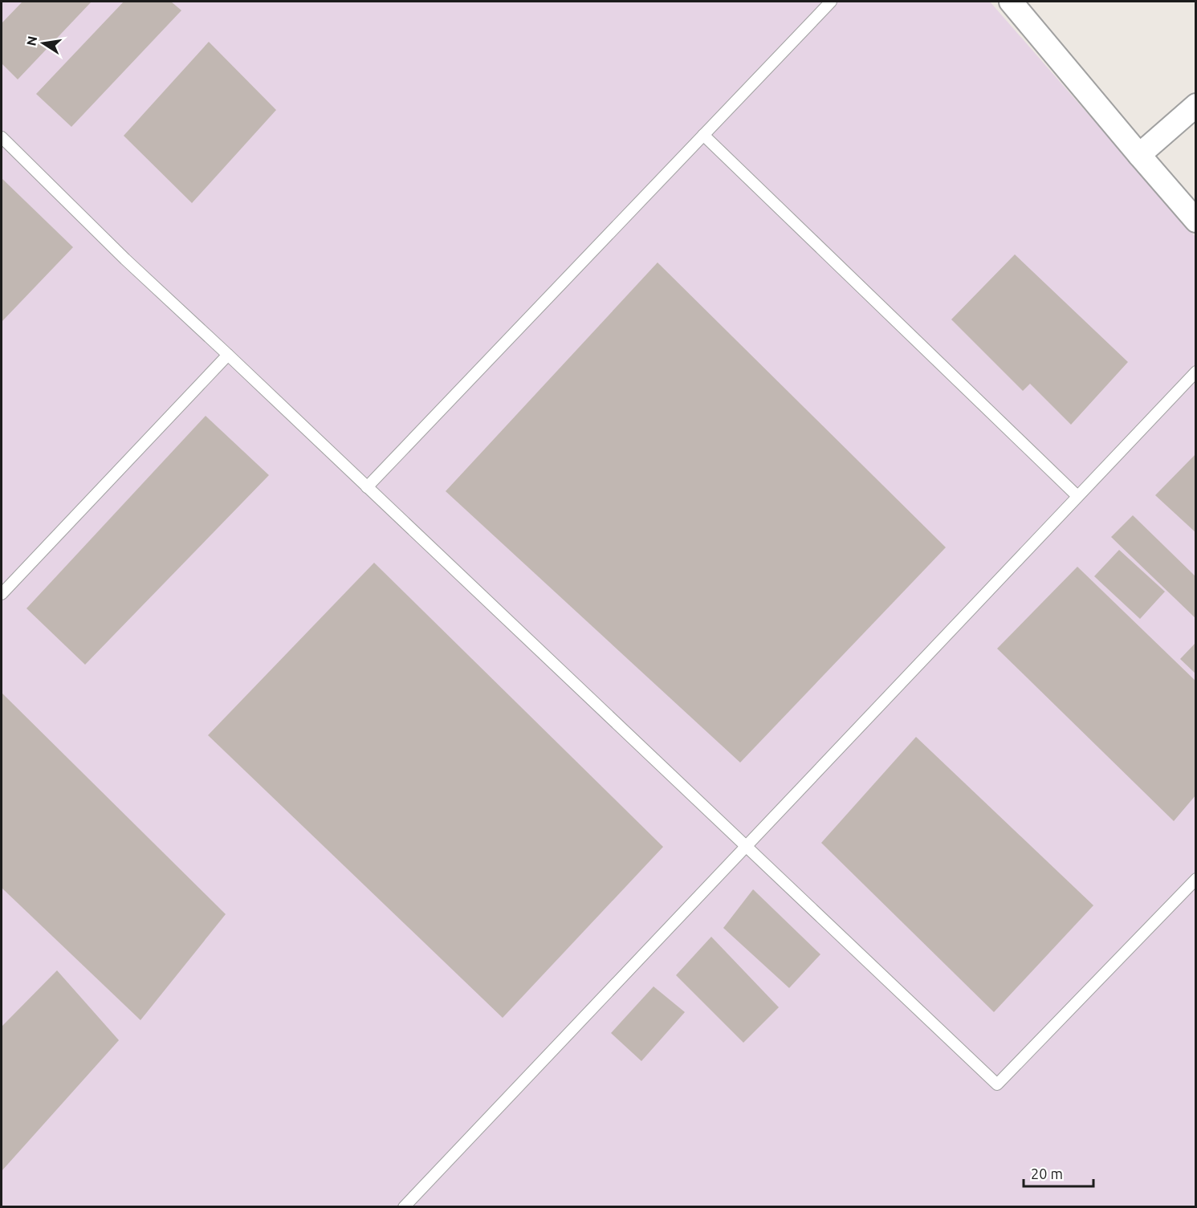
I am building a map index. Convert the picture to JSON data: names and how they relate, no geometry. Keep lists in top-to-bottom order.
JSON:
{
  "scale_bar": "20 m",
  "north": "left"
}
